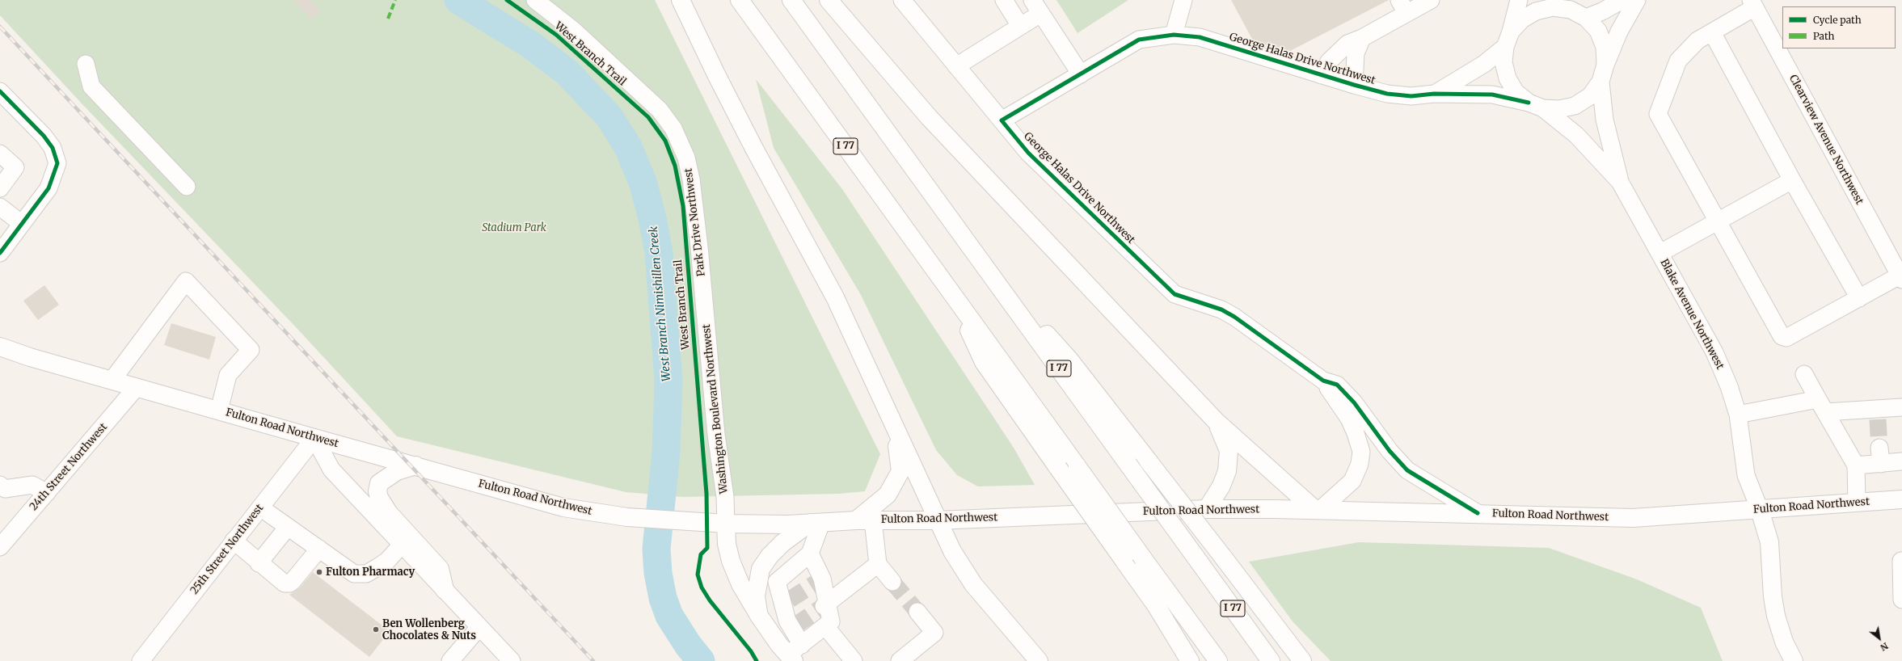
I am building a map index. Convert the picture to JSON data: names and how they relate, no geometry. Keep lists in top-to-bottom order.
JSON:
{
  "streets": {
    "main road": ["I 77", "Fulton Road Northwest"],
    "street": [
      "George Halas Drive Northwest",
      "Clearview Avenue Northwest",
      "Park Drive Northwest",
      "Blake Avenue Northwest",
      "Washington Boulevard Northwest",
      "24th Street Northwest",
      "25th Street Northwest"
    ],
    "cycle path": ["West Branch Trail"]
  },
  "crossings": [
    ["George Halas Drive Northwest", "Blake Avenue Northwest"],
    ["George Halas Drive Northwest", "Fulton Road Northwest"],
    ["Park Drive Northwest", "Washington Boulevard Northwest"],
    ["Blake Avenue Northwest", "Fulton Road Northwest"],
    ["Washington Boulevard Northwest", "Fulton Road Northwest"],
    ["Fulton Road Northwest", "24th Street Northwest"],
    ["Fulton Road Northwest", "25th Street Northwest"]
  ],
  "water": ["West Branch Nimishillen Creek"],
  "parks": ["Stadium Park"],
  "places": ["Fulton Pharmacy", "Ben Wollenberg Chocolates & Nuts"],
  "legend": ["Cycle path", "Path"],
  "north": "bottom right"
}
